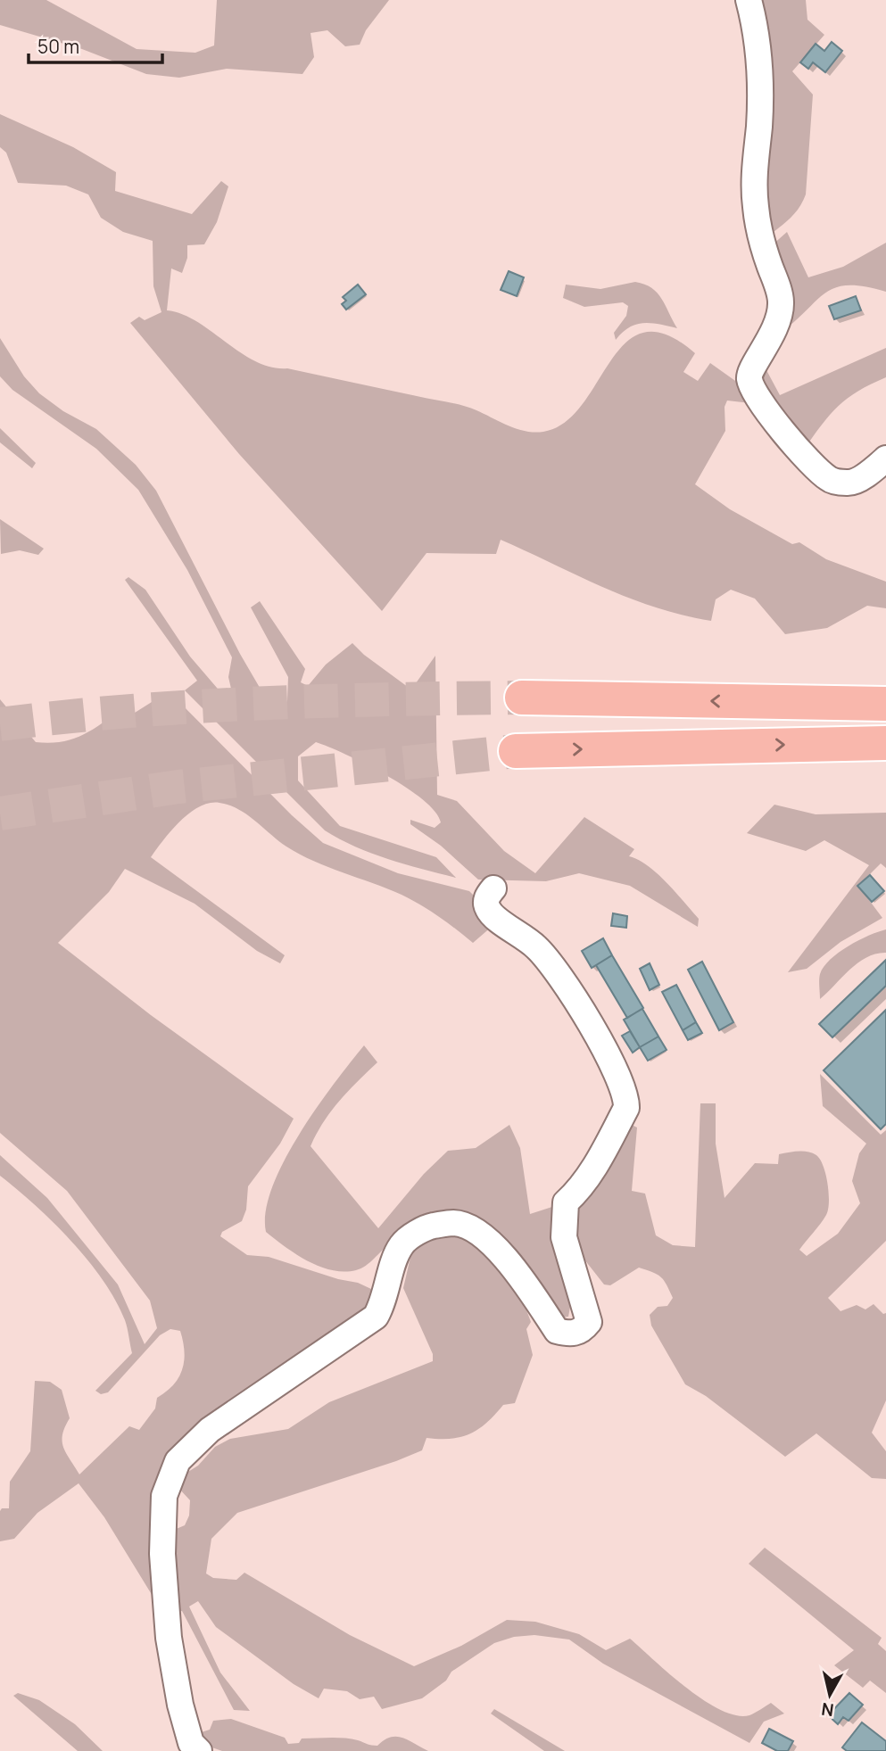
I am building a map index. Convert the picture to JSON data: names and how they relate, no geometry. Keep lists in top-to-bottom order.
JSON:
{
  "scale_bar": "50 m",
  "north": "bottom"
}
